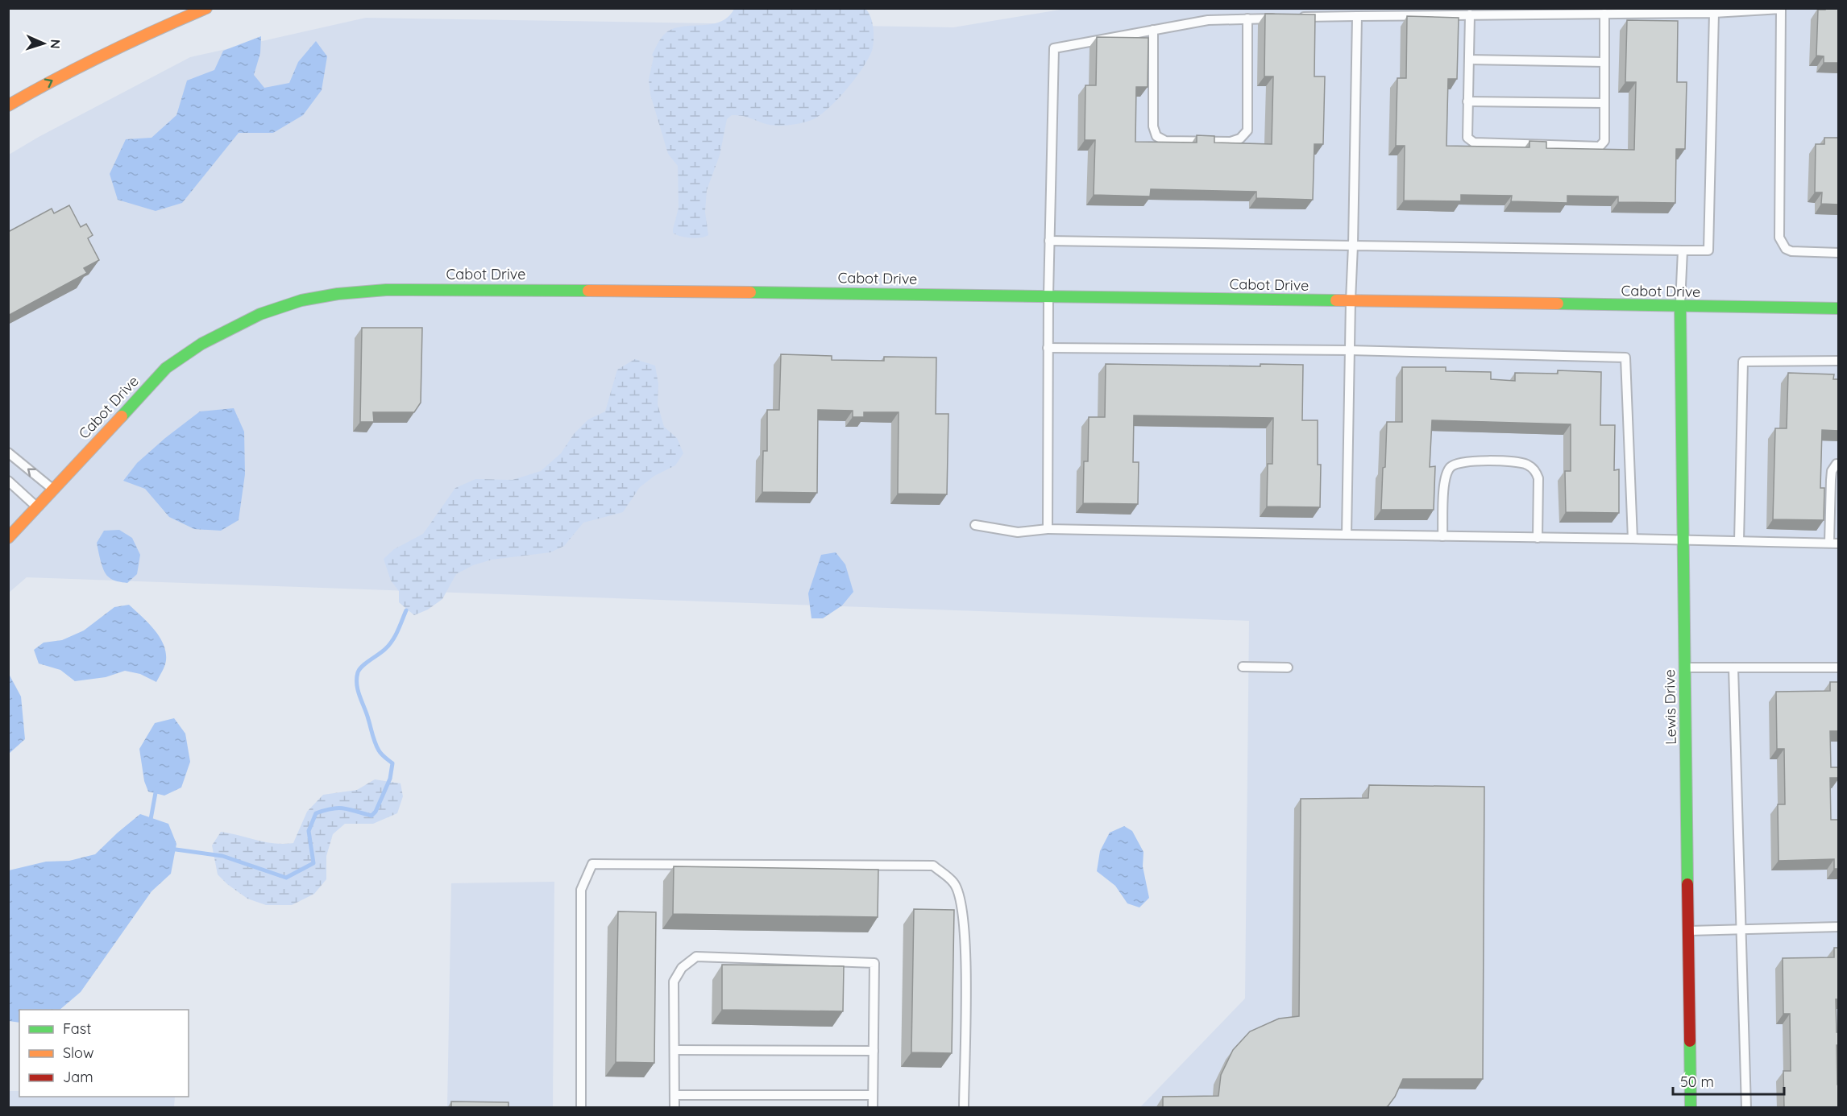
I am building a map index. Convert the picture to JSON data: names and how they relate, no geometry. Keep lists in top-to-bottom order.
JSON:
{
  "streets": {
    "main road": ["Cabot Drive", "Lewis Drive"]
  },
  "crossings": [
    ["Cabot Drive", "Lewis Drive"]
  ],
  "legend": ["Fast", "Slow", "Jam"],
  "scale_bar": "50 m",
  "north": "right"
}
